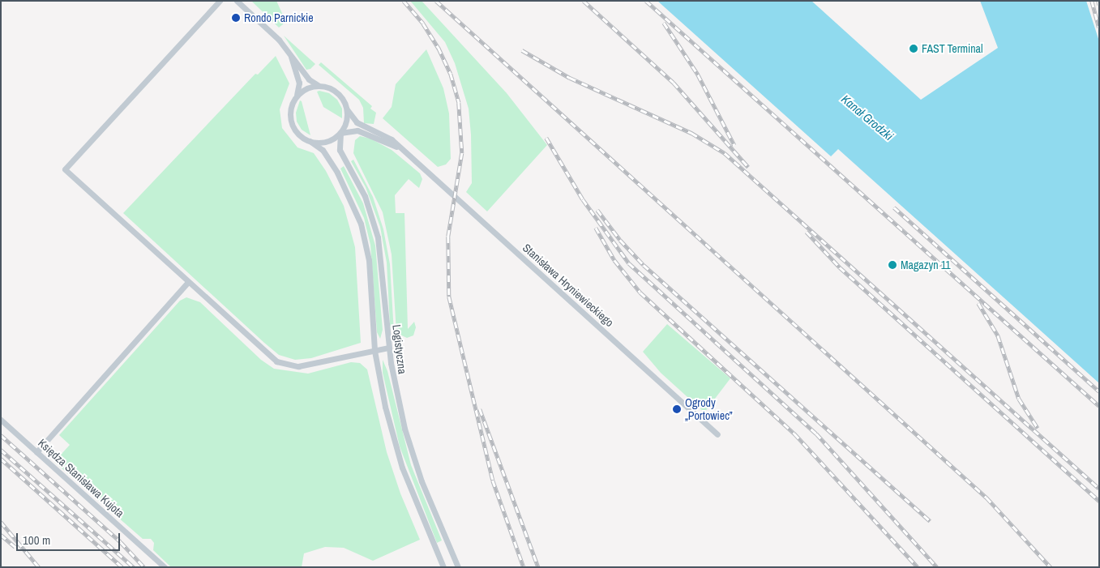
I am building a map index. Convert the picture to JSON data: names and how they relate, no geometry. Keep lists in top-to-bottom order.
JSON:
{
  "streets": {
    "street": ["Stanisława Hryniewieckiego", "Logistyczna", "Księdza Stanisława Kujota"]
  },
  "crossings": [
    ["Stanisława Hryniewieckiego", "Logistyczna"]
  ],
  "water": ["Kanał Grodzki"],
  "places": [
    "Rondo Parnickie",
    "FAST Terminal",
    "Magazyn 11",
    "Ogrody „Portowiec”"
  ],
  "scale_bar": "100 m"
}
